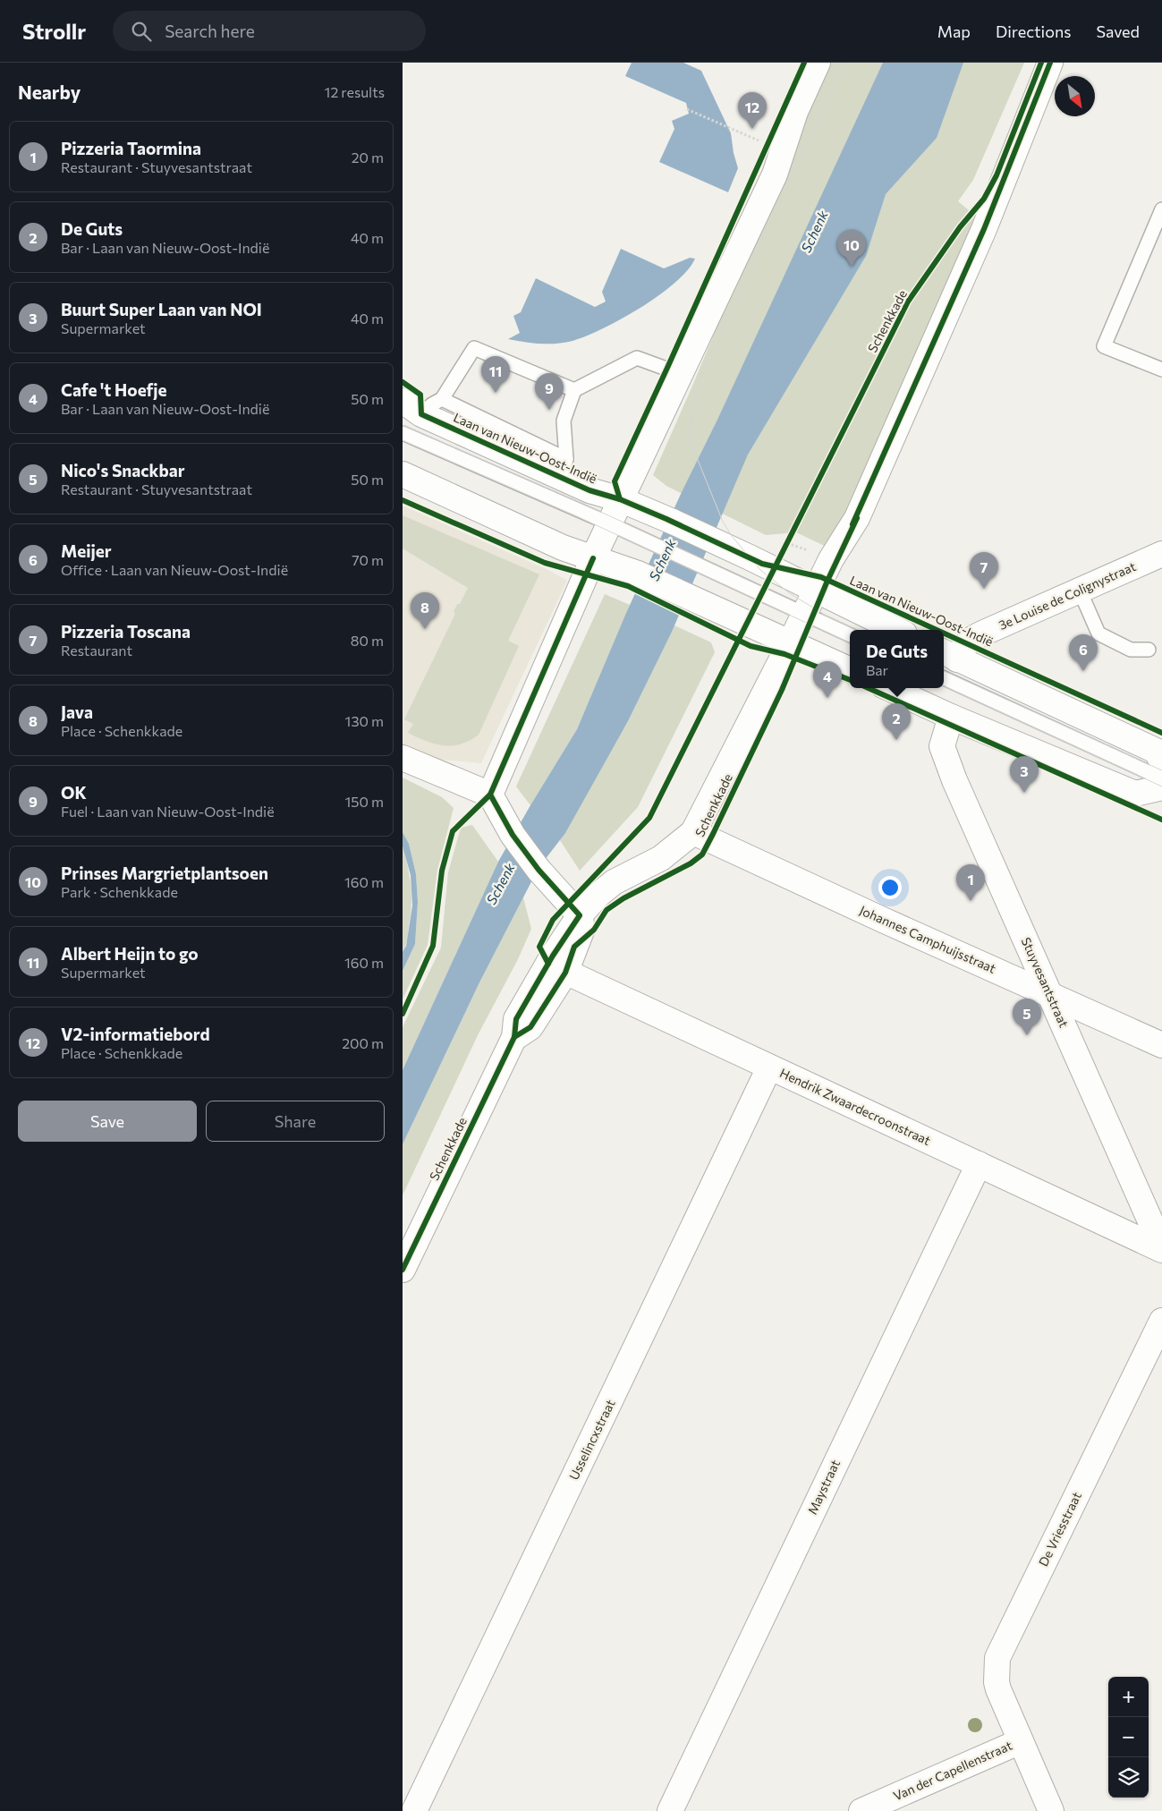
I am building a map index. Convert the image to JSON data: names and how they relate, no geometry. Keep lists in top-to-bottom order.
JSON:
{
  "streets": {
    "street": [
      "Schenkkade",
      "Laan van Nieuw-Oost-Indië",
      "3e Louise de Colignystraat",
      "Johannes Camphuijsstraat",
      "Stuyvesantstraat",
      "Hendrik Zwaardecroonstraat",
      "Usselincxstraat",
      "Maystraat",
      "De Vriesstraat",
      "Van der Capellenstraat"
    ]
  },
  "crossings": [
    ["Schenkkade", "Laan van Nieuw-Oost-Indië"],
    ["Schenkkade", "Johannes Camphuijsstraat"],
    ["Schenkkade", "Hendrik Zwaardecroonstraat"],
    ["Johannes Camphuijsstraat", "Stuyvesantstraat"],
    ["Stuyvesantstraat", "Hendrik Zwaardecroonstraat"],
    ["Hendrik Zwaardecroonstraat", "Usselincxstraat"],
    ["Hendrik Zwaardecroonstraat", "Maystraat"],
    ["De Vriesstraat", "Van der Capellenstraat"]
  ],
  "water": ["Schenk"],
  "north": "bottom right",
  "page": {
    "header": "Strollr",
    "search": "Search here",
    "nav": ["Map", "Directions", "Saved"],
    "heading": ["Nearby", "12 results"],
    "pins": [
      "12",
      "10",
      "11",
      "9",
      "7",
      "8",
      "6",
      "4",
      "2",
      "3",
      "1",
      "5"
    ],
    "list": [
      {
        "mark": "1",
        "name": "Pizzeria Taormina",
        "note": "Restaurant · Stuyvesantstraat",
        "value": "20 m"
      },
      {
        "mark": "2",
        "name": "De Guts",
        "note": "Bar · Laan van Nieuw-Oost-Indië",
        "value": "40 m"
      },
      {
        "mark": "3",
        "name": "Buurt Super Laan van NOI",
        "note": "Supermarket",
        "value": "40 m"
      },
      {
        "mark": "4",
        "name": "Cafe 't Hoefje",
        "note": "Bar · Laan van Nieuw-Oost-Indië",
        "value": "50 m"
      },
      {
        "mark": "5",
        "name": "Nico's Snackbar",
        "note": "Restaurant · Stuyvesantstraat",
        "value": "50 m"
      },
      {
        "mark": "6",
        "name": "Meijer",
        "note": "Office · Laan van Nieuw-Oost-Indië",
        "value": "70 m"
      },
      {
        "mark": "7",
        "name": "Pizzeria Toscana",
        "note": "Restaurant",
        "value": "80 m"
      },
      {
        "mark": "8",
        "name": "Java",
        "note": "Place · Schenkkade",
        "value": "130 m"
      },
      {
        "mark": "9",
        "name": "OK",
        "note": "Fuel · Laan van Nieuw-Oost-Indië",
        "value": "150 m"
      },
      {
        "mark": "10",
        "name": "Prinses Margrietplantsoen",
        "note": "Park · Schenkkade",
        "value": "160 m"
      },
      {
        "mark": "11",
        "name": "Albert Heijn to go",
        "note": "Supermarket",
        "value": "160 m"
      },
      {
        "mark": "12",
        "name": "V2-informatiebord",
        "note": "Place · Schenkkade",
        "value": "200 m"
      }
    ],
    "popup": ["De Guts", "Bar"],
    "buttons": ["Save", "Share"],
    "map_buttons": ["+", "−"]
  }
}
